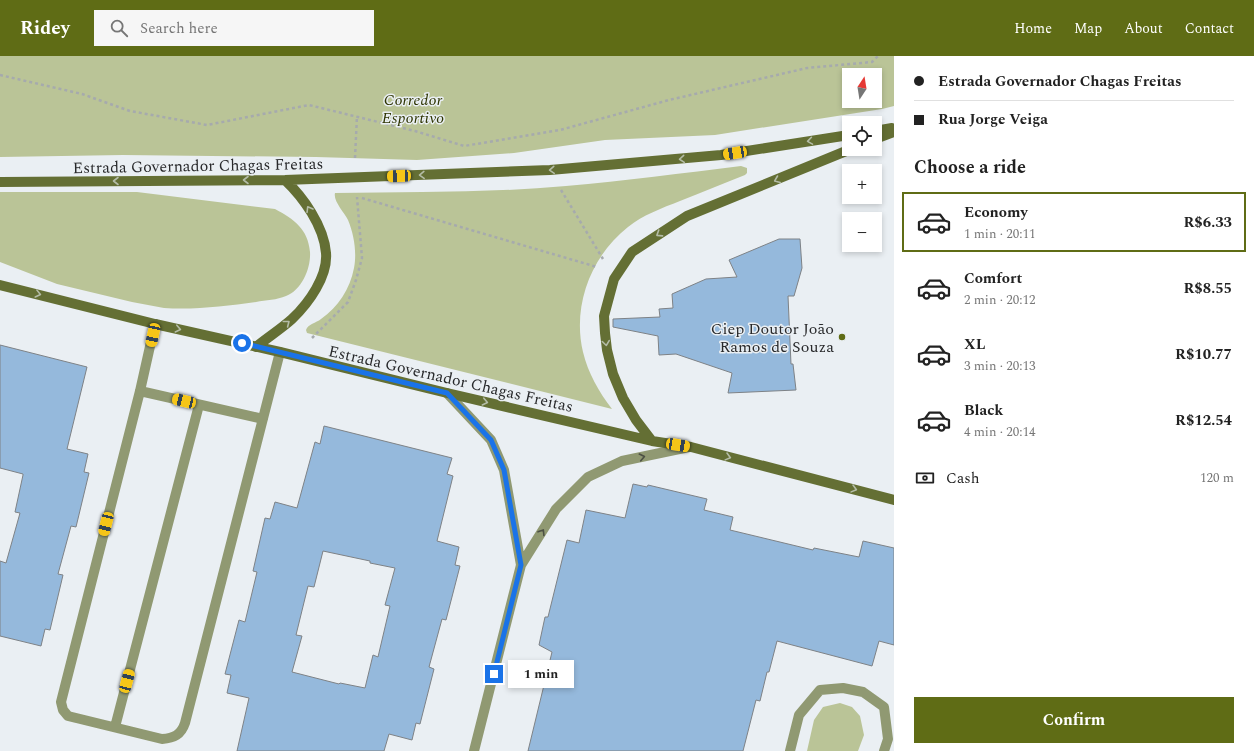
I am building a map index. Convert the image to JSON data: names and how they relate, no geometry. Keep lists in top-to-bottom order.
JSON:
{
  "streets": {
    "main road": ["Estrada Governador Chagas Freitas"]
  },
  "parks": ["Corredor Esportivo"],
  "places": ["Ciep Doutor João Ramos de Souza"],
  "north": "top",
  "page": {
    "header": "Ridey",
    "search": "Search here",
    "nav": [
      "Home",
      "Map",
      "About",
      "Contact"
    ],
    "banner": ["Estrada Governador Chagas Freitas", "Rua Jorge Veiga"],
    "map_buttons": ["+", "−"],
    "heading": "Choose a ride",
    "list": [
      {
        "name": "Economy",
        "note": "1 min · 20:11",
        "value": "R$6.33"
      },
      {
        "name": "Comfort",
        "note": "2 min · 20:12",
        "value": "R$8.55"
      },
      {
        "name": "XL",
        "note": "3 min · 20:13",
        "value": "R$10.77"
      },
      {
        "name": "Black",
        "note": "4 min · 20:14",
        "value": "R$12.54"
      }
    ],
    "pay": ["Cash", "120 m"],
    "bubble": "1 min",
    "buttons": "Confirm"
  }
}
